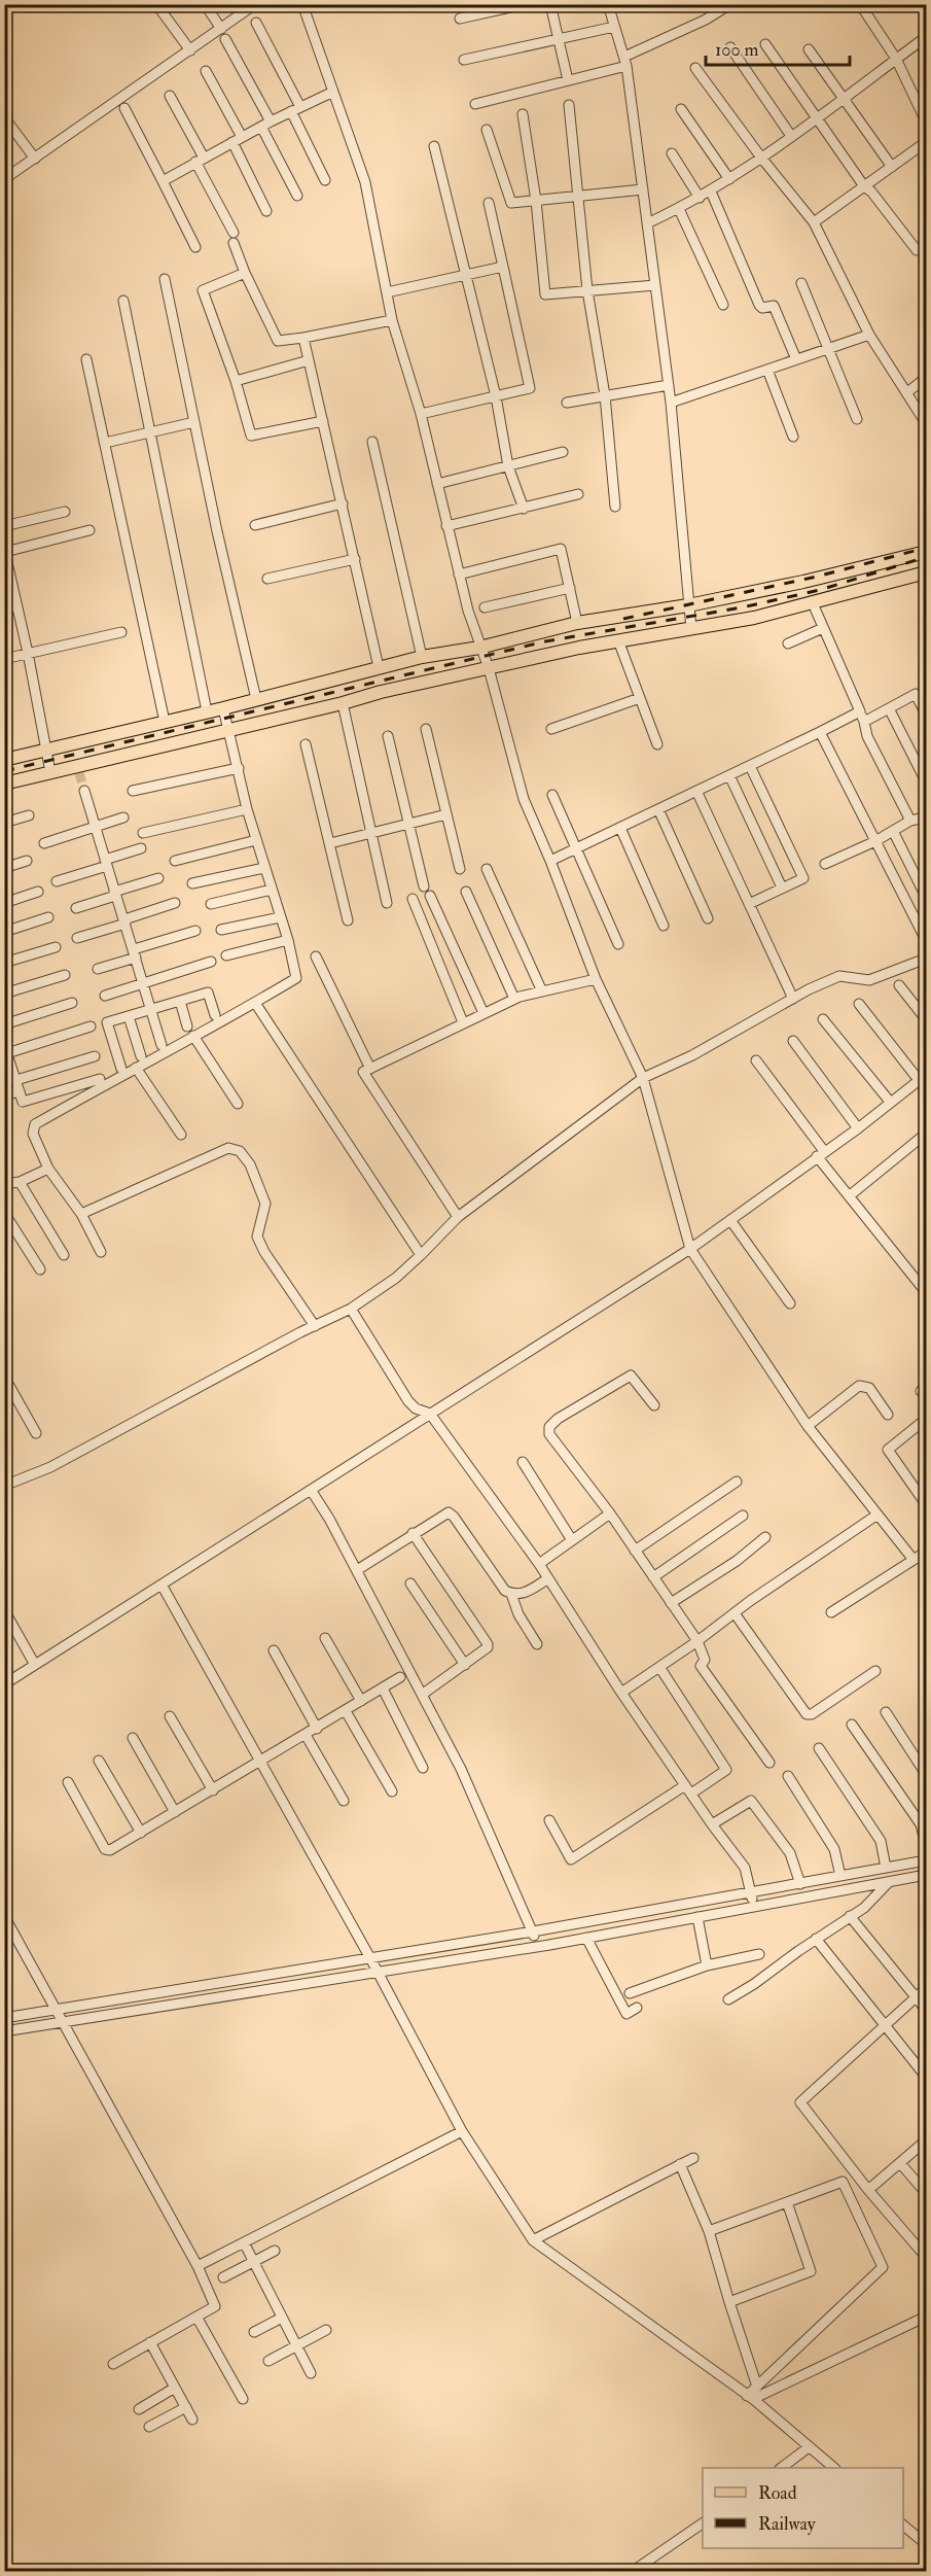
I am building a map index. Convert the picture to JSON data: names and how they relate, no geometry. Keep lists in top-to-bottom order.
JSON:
{
  "legend": ["Road", "Railway"],
  "scale_bar": "100 m"
}
